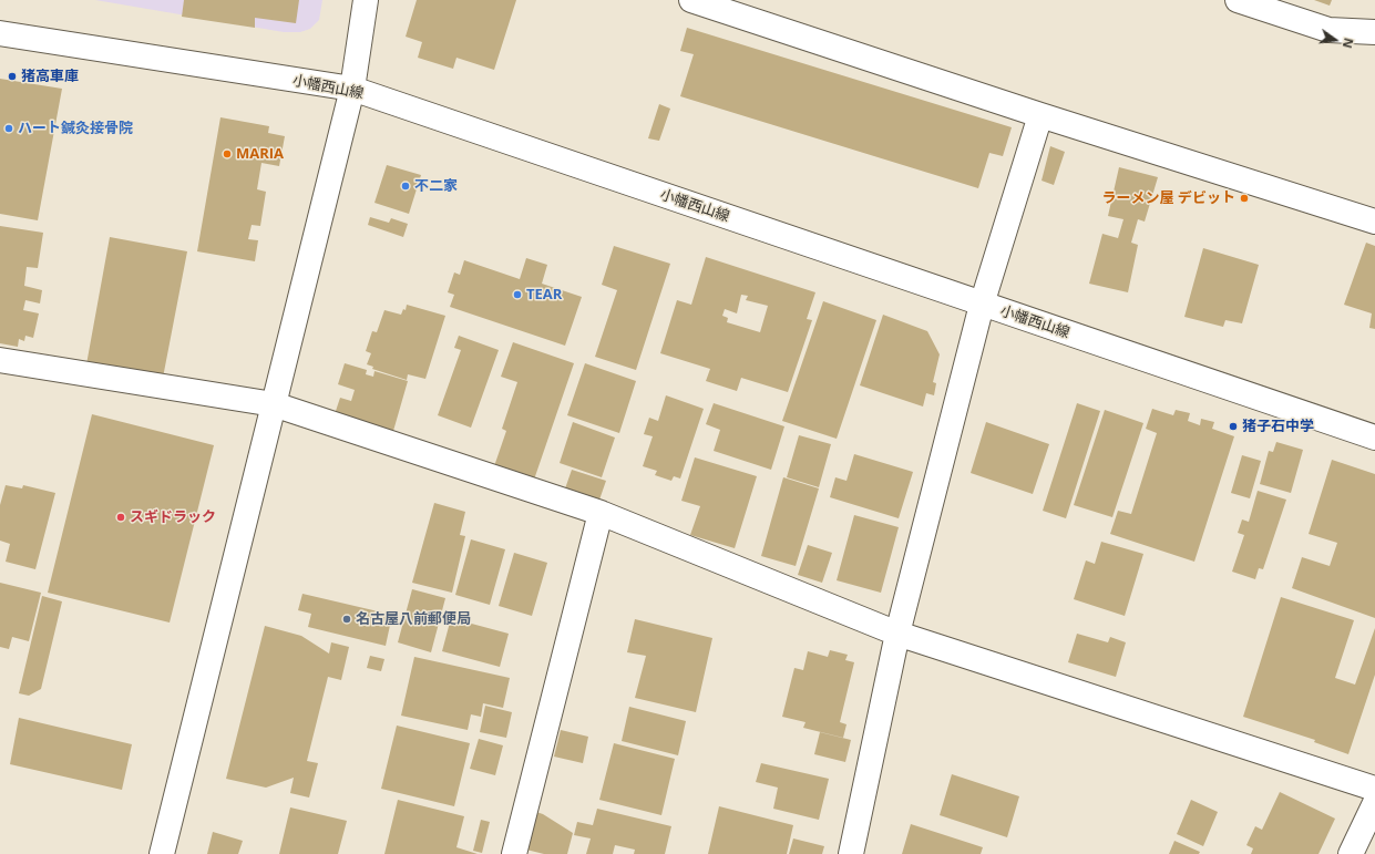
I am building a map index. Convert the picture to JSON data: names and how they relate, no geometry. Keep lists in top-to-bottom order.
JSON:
{
  "streets": {
    "street": ["小幡西山線"]
  },
  "places": [
    "猪高車庫",
    "ハート鍼灸接骨院",
    "MARIA",
    "不二家",
    "ラーメン屋 デビット",
    "TEAR",
    "猪子石中学",
    "スギドラック",
    "名古屋八前郵便局"
  ],
  "north": "right"
}
